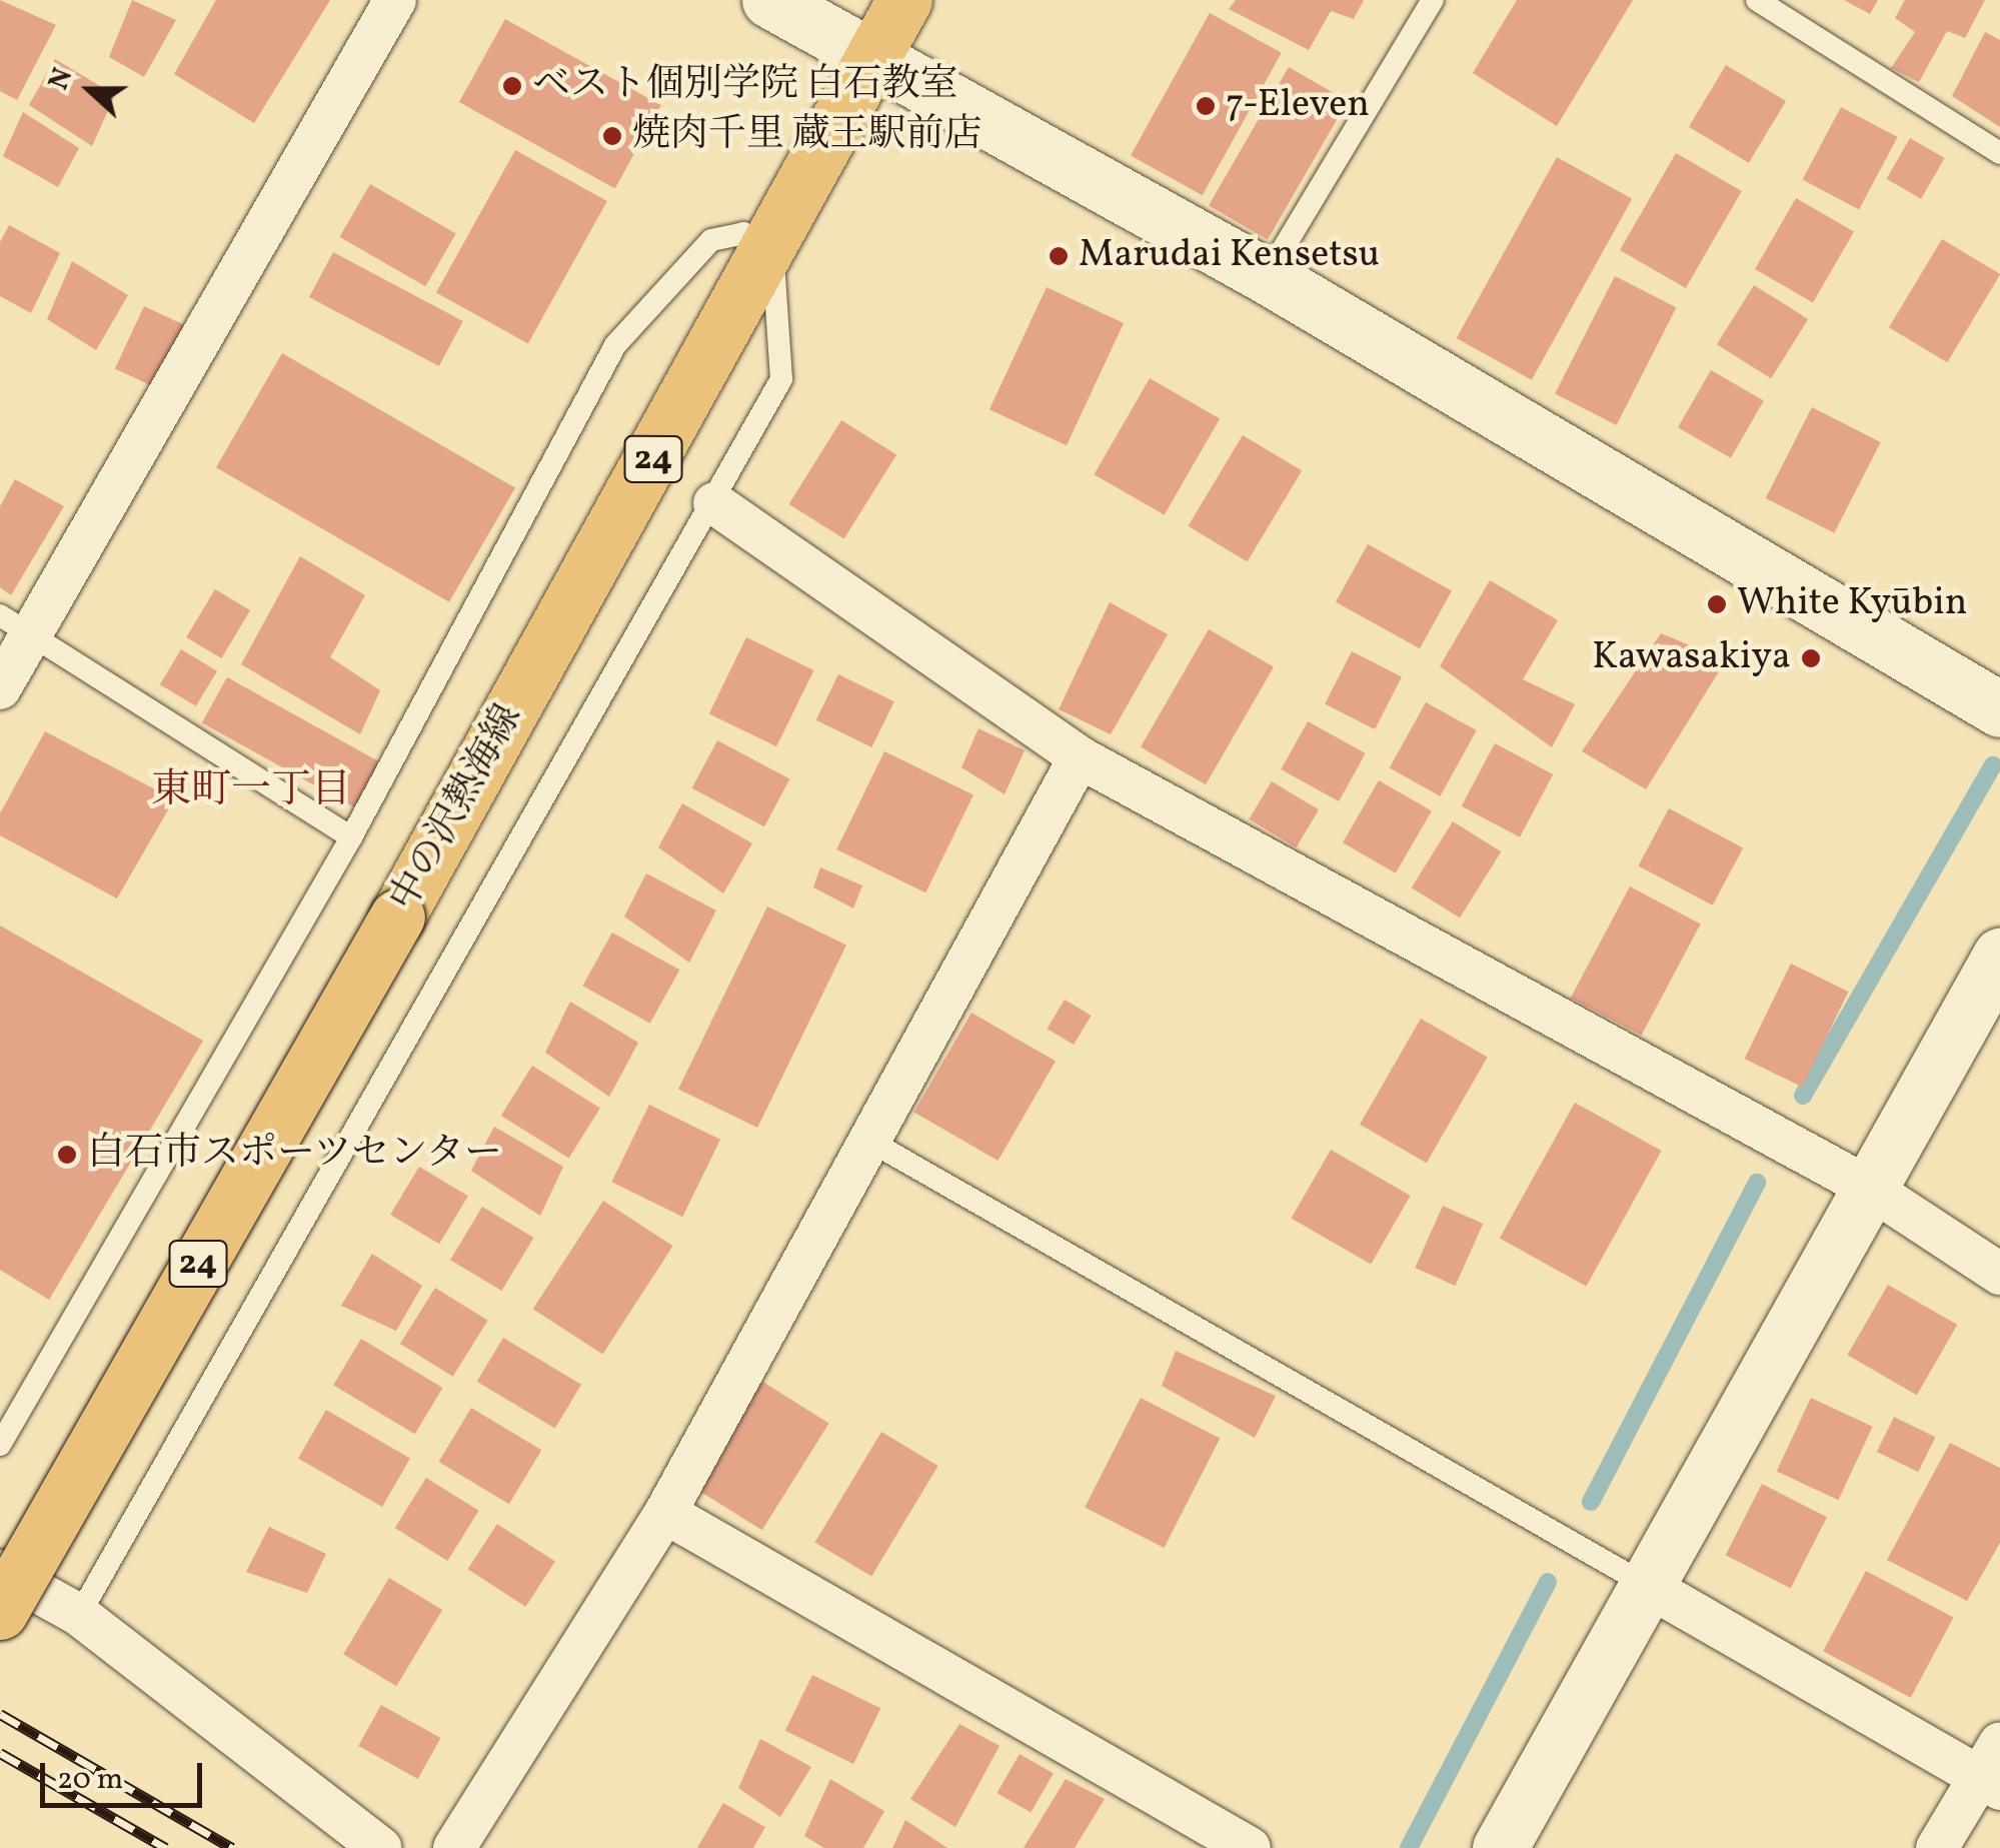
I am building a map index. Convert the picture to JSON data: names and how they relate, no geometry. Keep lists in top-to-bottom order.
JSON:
{
  "streets": {
    "main road": ["24", "中の沢熱海線"]
  },
  "districts": ["東町一丁目"],
  "places": [
    "ベスト個別学院 白石教室",
    "7-Eleven",
    "焼肉千里 蔵王駅前店",
    "Marudai Kensetsu",
    "White Kyūbin",
    "Kawasakiya",
    "白石市スポーツセンター"
  ],
  "scale_bar": "20 m",
  "north": "left"
}
